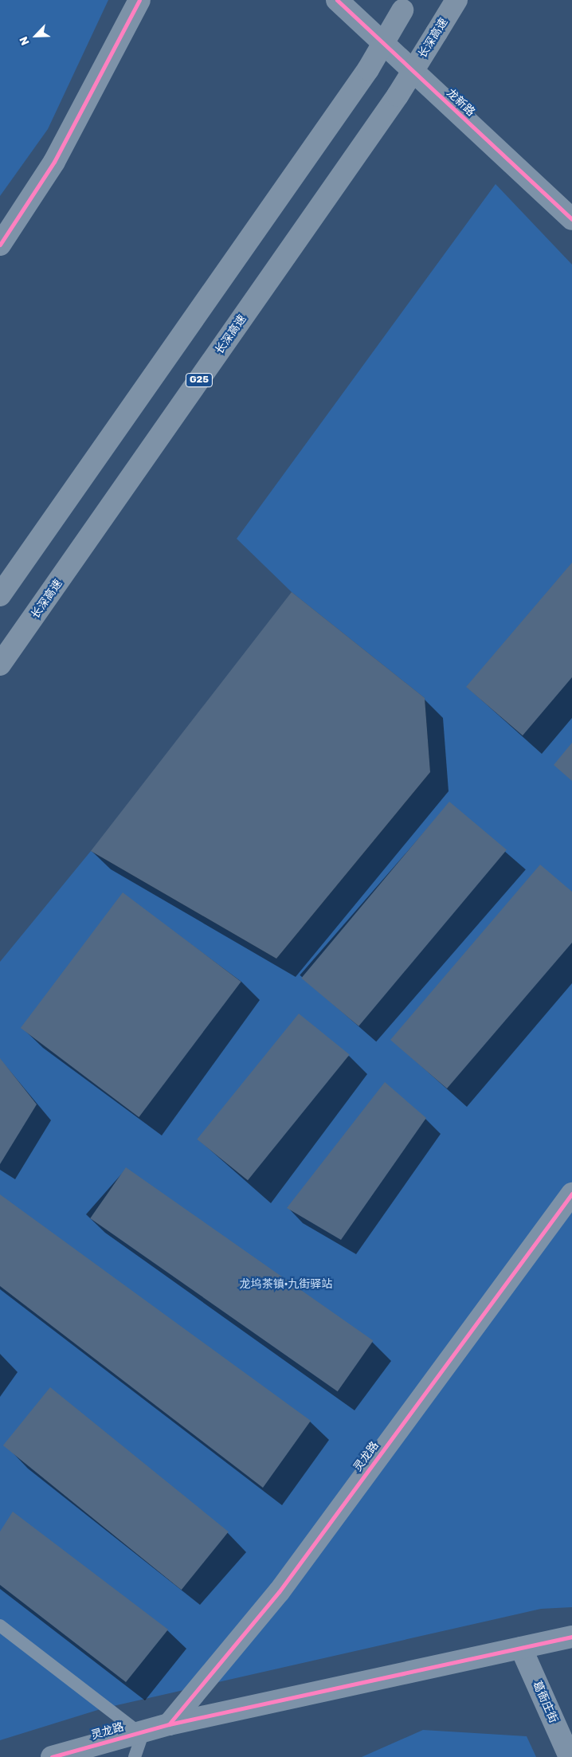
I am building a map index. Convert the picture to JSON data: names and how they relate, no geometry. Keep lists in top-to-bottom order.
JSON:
{
  "streets": {
    "highway": ["长深高速", "G25"],
    "street": ["龙新路", "灵龙路", "葛衙庄街"]
  },
  "crossings": [
    ["灵龙路", "葛衙庄街"]
  ],
  "parks": ["龙坞茶镇·九街驿站"],
  "north": "bottom left"
}
